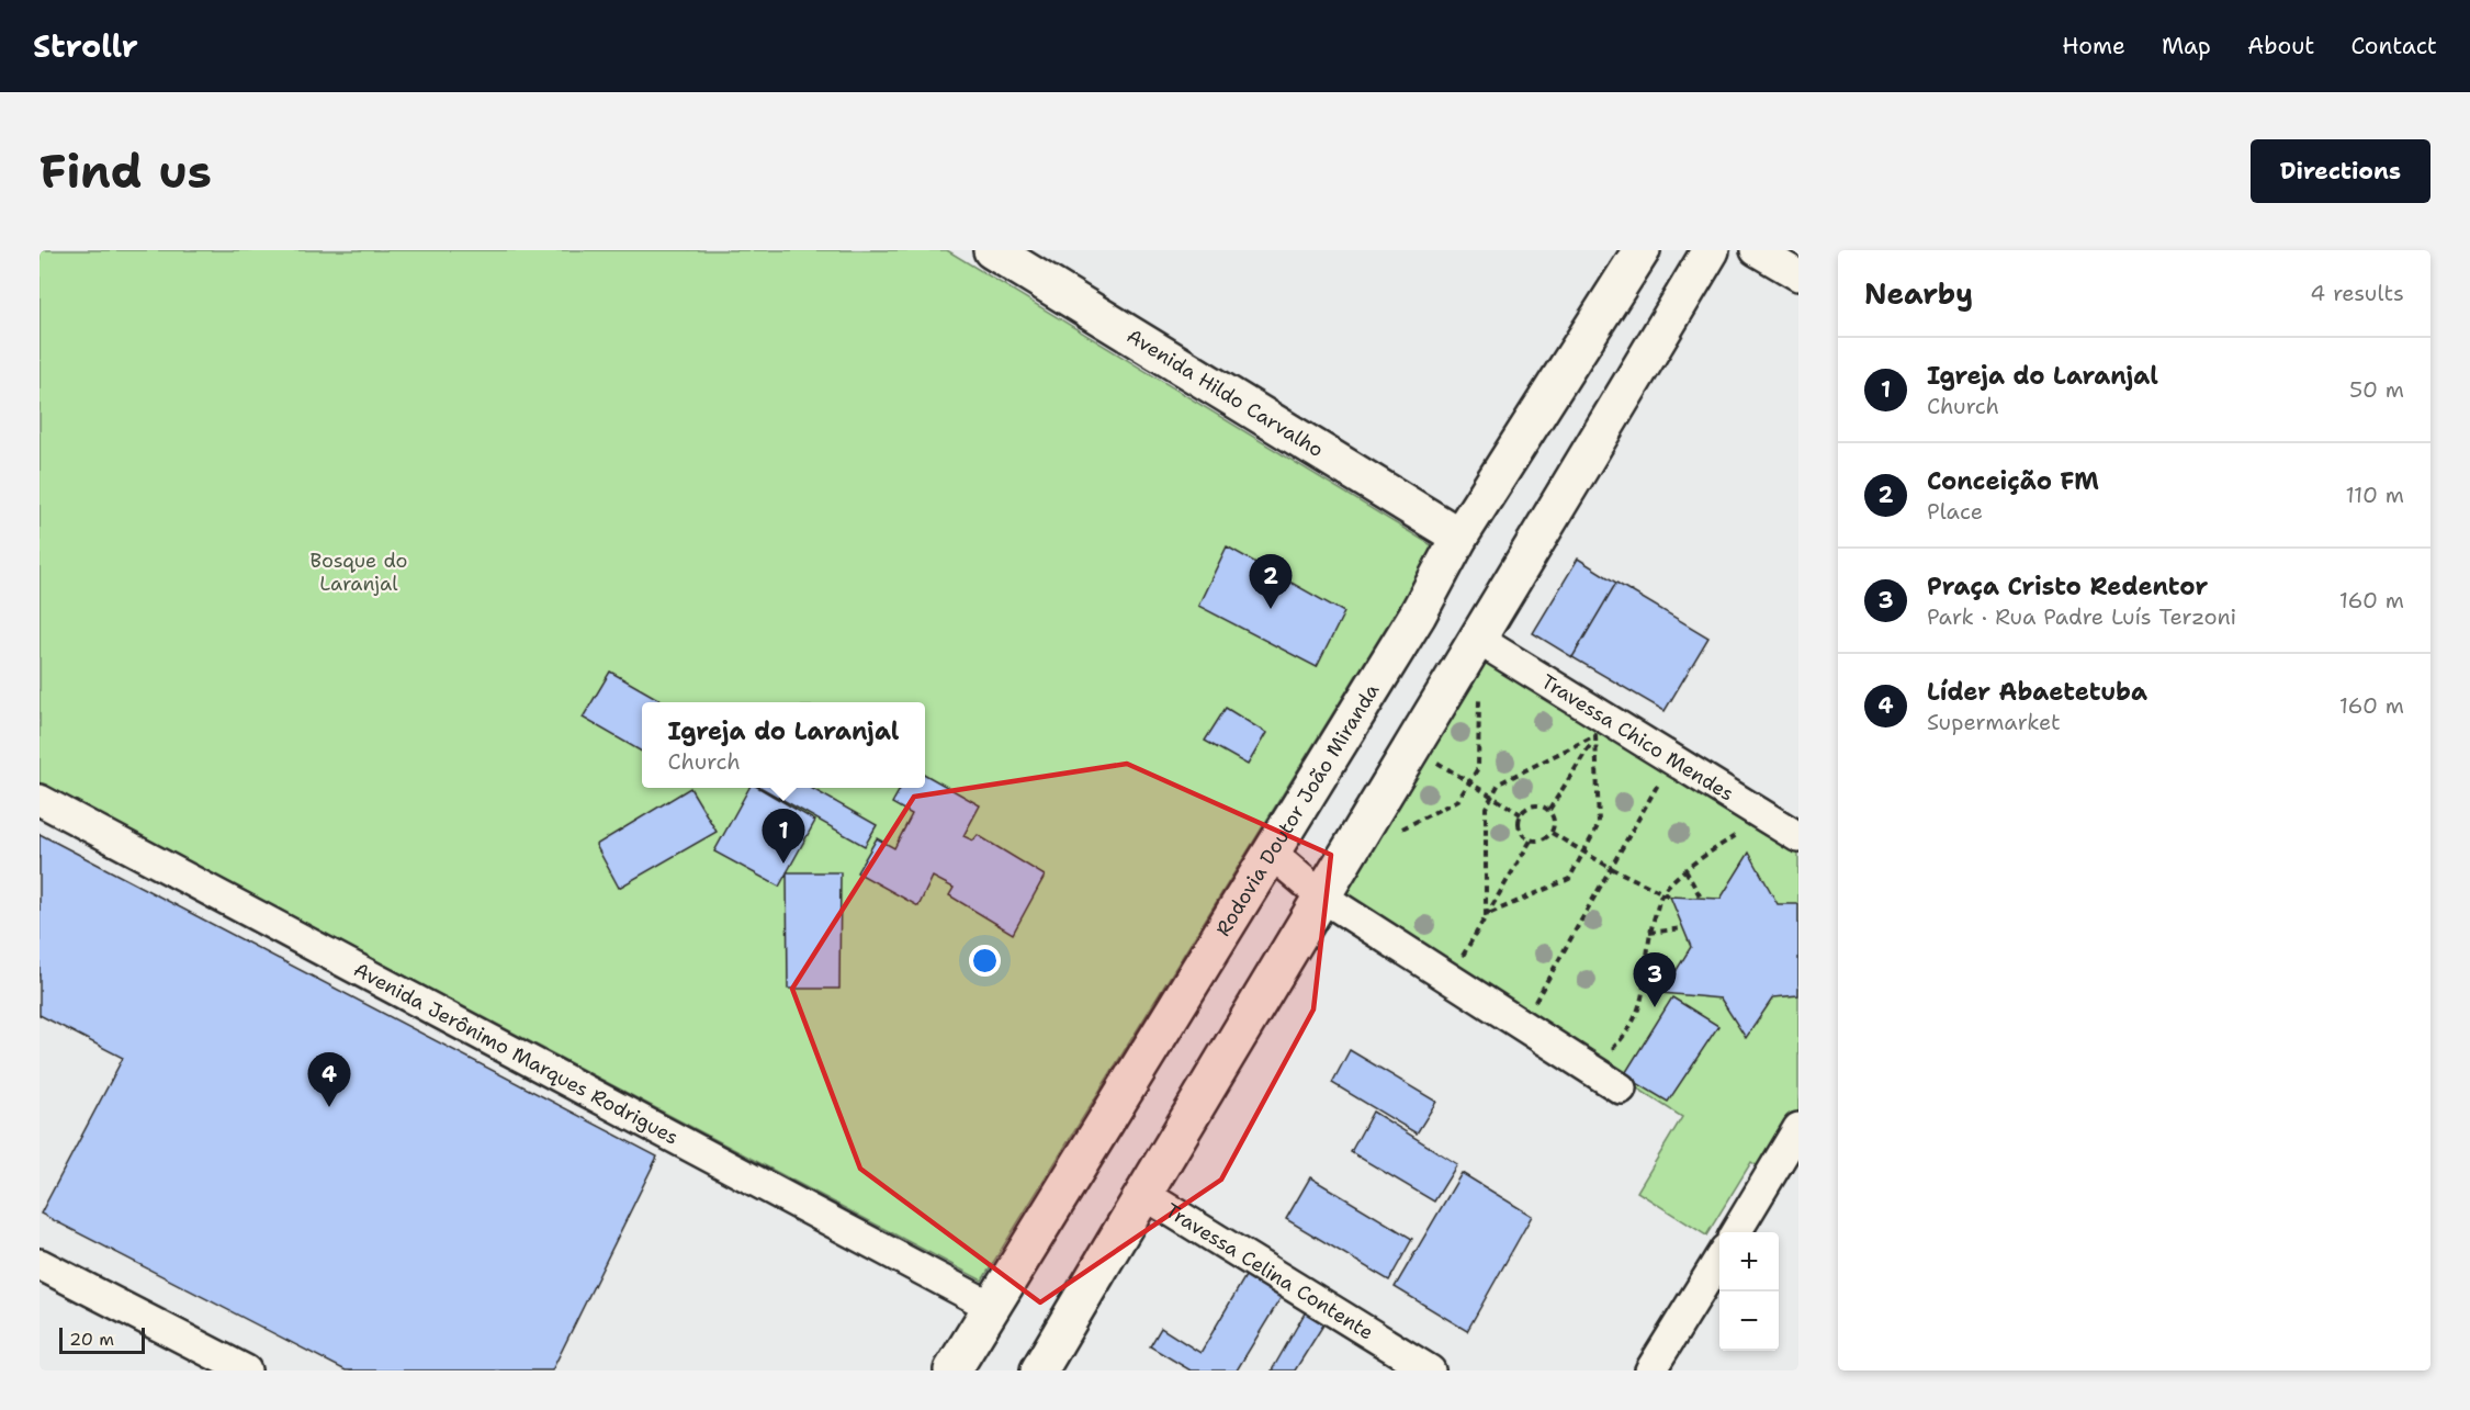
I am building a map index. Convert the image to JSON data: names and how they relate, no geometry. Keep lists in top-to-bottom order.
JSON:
{
  "streets": {
    "main road": ["Avenida Hildo Carvalho", "Rodovia Doutor João Miranda"],
    "street": ["Travessa Chico Mendes", "Avenida Jerônimo Marques Rodrigues", "Travessa Celina Contente"]
  },
  "crossings": [
    ["Avenida Hildo Carvalho", "Rodovia Doutor João Miranda"],
    ["Rodovia Doutor João Miranda", "Avenida Jerônimo Marques Rodrigues"]
  ],
  "parks": ["Bosque do Laranjal"],
  "scale_bar": "20 m",
  "page": {
    "header": "Strollr",
    "nav": [
      "Home",
      "Map",
      "About",
      "Contact"
    ],
    "buttons": "Directions",
    "title": "Find us",
    "heading": ["Nearby", "4 results"],
    "list": [
      {
        "mark": "1",
        "name": "Igreja do Laranjal",
        "note": "Church",
        "value": "50 m"
      },
      {
        "mark": "2",
        "name": "Conceição FM",
        "note": "Place",
        "value": "110 m"
      },
      {
        "mark": "3",
        "name": "Praça Cristo Redentor",
        "note": "Park · Rua Padre Luís Terzoni",
        "value": "160 m"
      },
      {
        "mark": "4",
        "name": "Líder Abaetetuba",
        "note": "Supermarket",
        "value": "160 m"
      }
    ],
    "pins": [
      "2",
      "1",
      "3",
      "4"
    ],
    "popup": ["Igreja do Laranjal", "Church"],
    "map_buttons": ["+", "−"],
    "scale": "20 m"
  }
}
